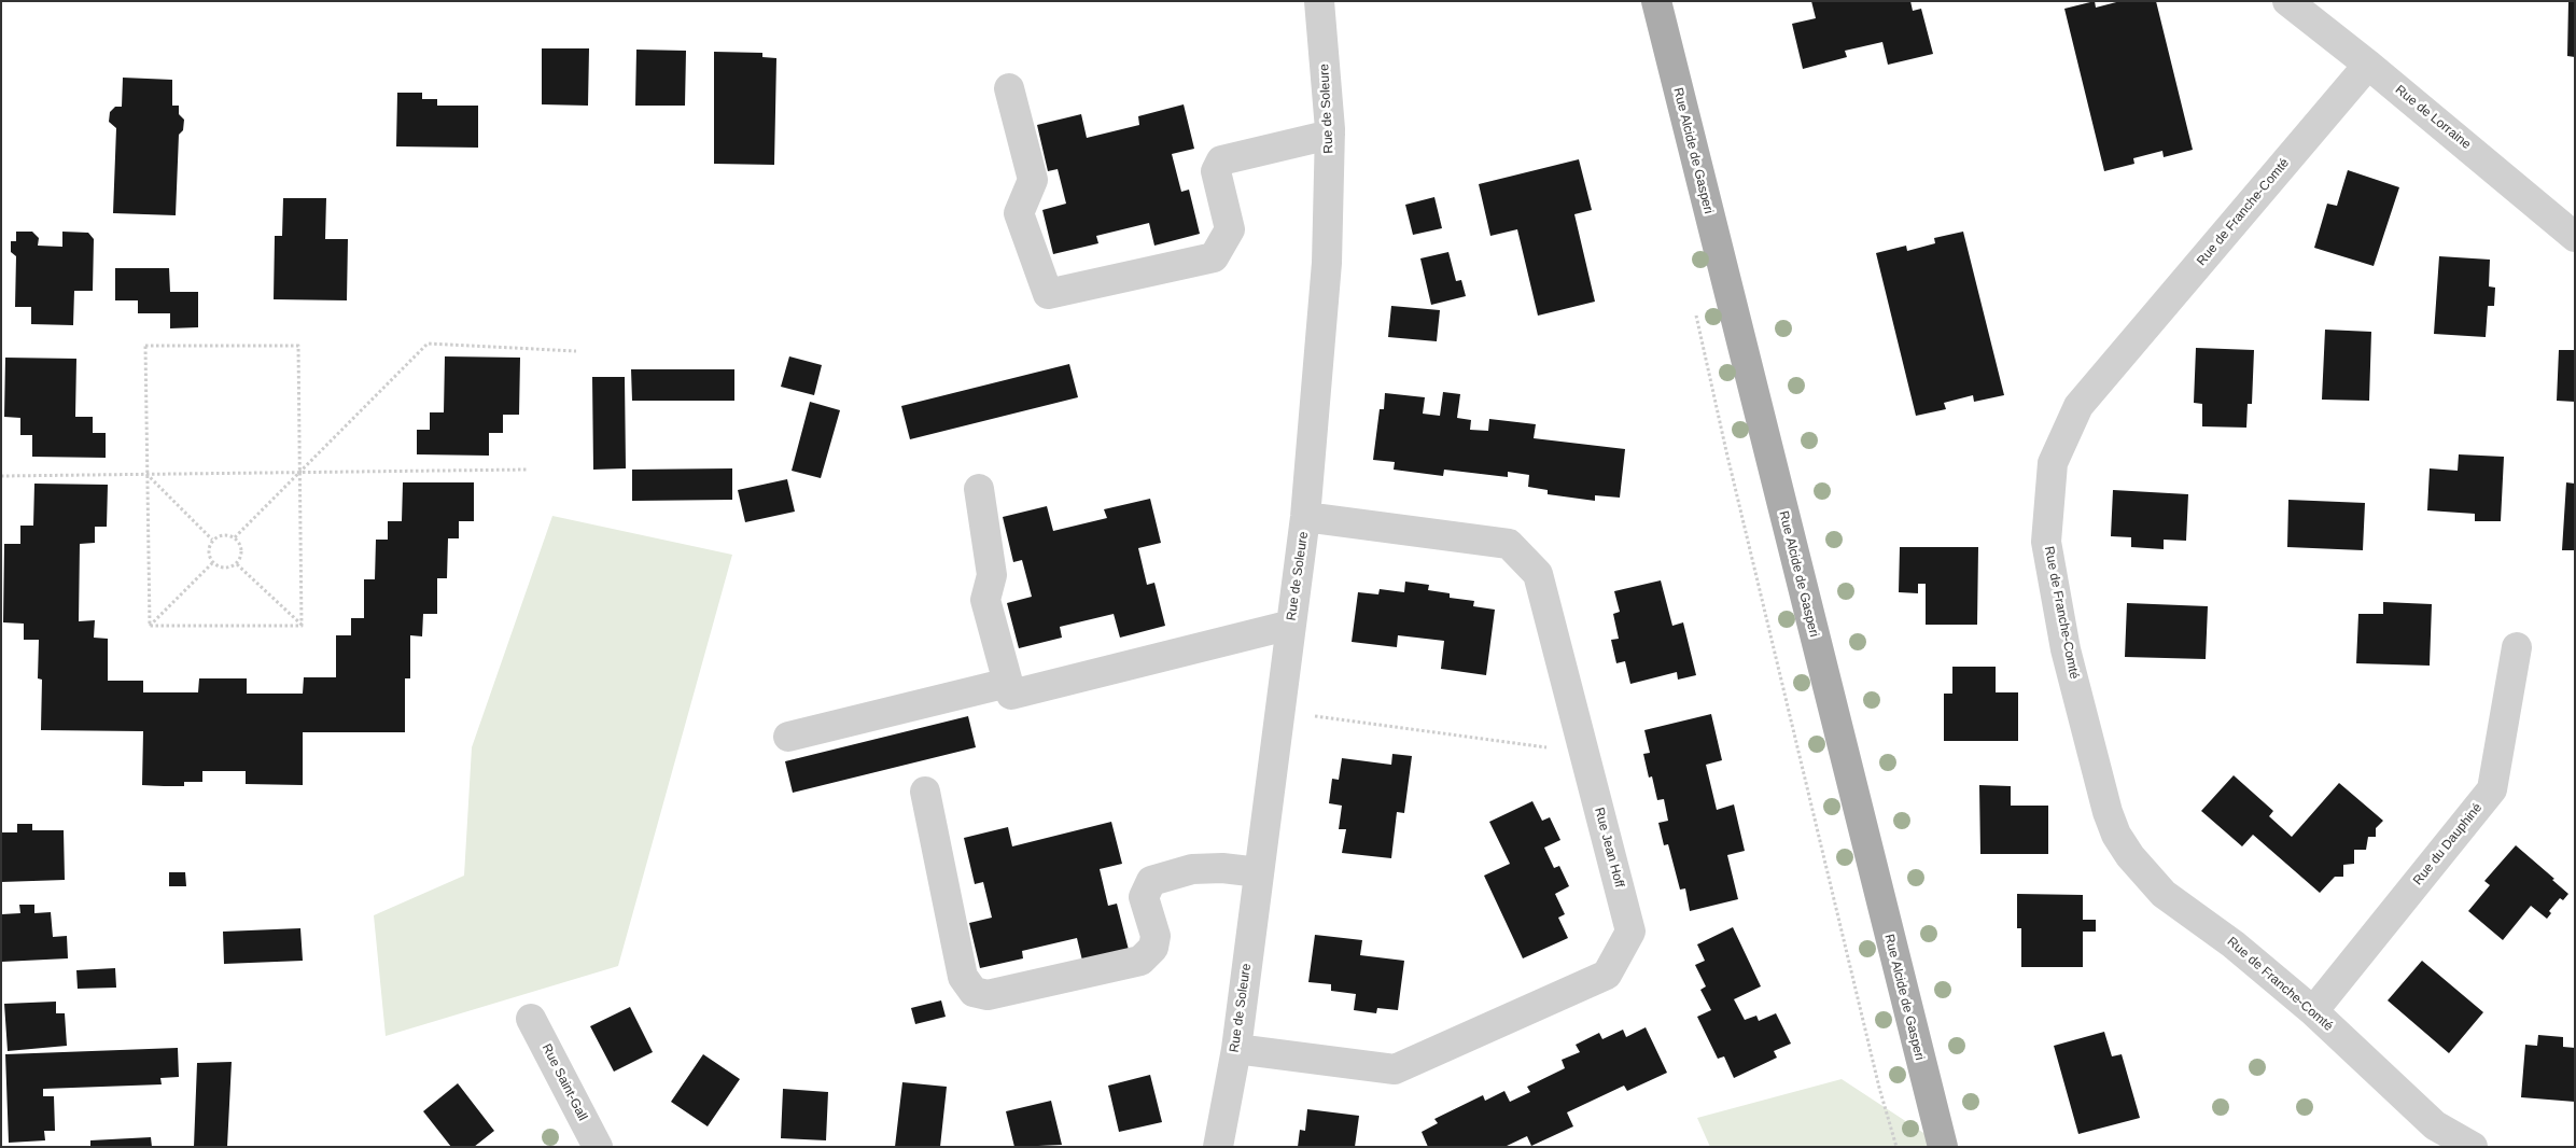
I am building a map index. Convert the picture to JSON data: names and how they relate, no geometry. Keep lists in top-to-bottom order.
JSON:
{
  "streets": {
    "main road": ["Rue Alcide de Gasperi"],
    "street": [
      "Rue de Soleure",
      "Rue de Lorraine",
      "Rue de Franche-Comté",
      "Rue du Dauphiné",
      "Rue Jean Hoff",
      "Rue Saint-Gall"
    ]
  },
  "crossings": [
    ["Rue de Soleure", "Rue Jean Hoff"],
    ["Rue de Lorraine", "Rue de Franche-Comté"],
    ["Rue de Franche-Comté", "Rue du Dauphiné"]
  ]
}
